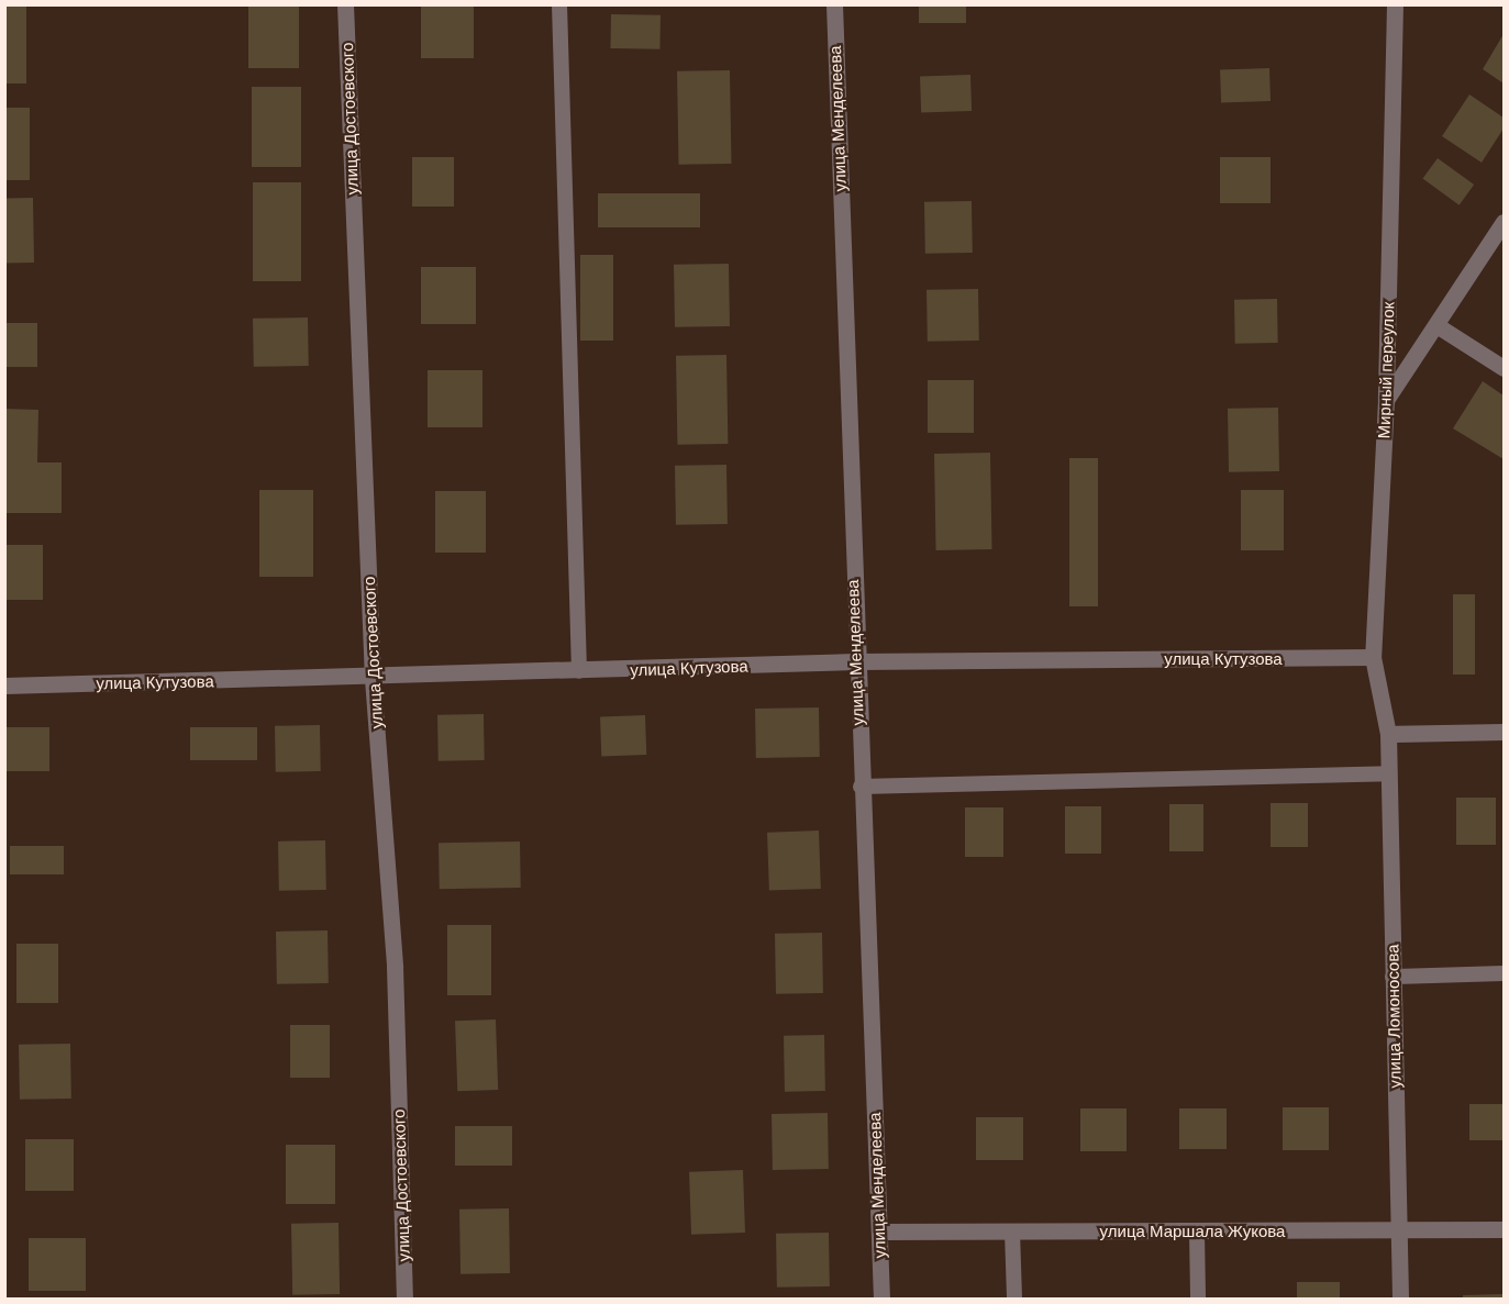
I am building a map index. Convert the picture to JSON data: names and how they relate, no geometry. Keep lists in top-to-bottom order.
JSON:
{
  "streets": {
    "street": [
      "улица Достоевского",
      "улица Менделеева",
      "Мирный переулок",
      "улица Кутузова",
      "улица Ломоносова",
      "улица Маршала Жукова"
    ]
  },
  "crossings": [
    ["улица Достоевского", "улица Кутузова"],
    ["улица Менделеева", "улица Кутузова"],
    ["улица Менделеева", "улица Маршала Жукова"],
    ["Мирный переулок", "улица Кутузова"],
    ["Мирный переулок", "улица Ломоносова"],
    ["улица Ломоносова", "улица Маршала Жукова"]
  ]
}
